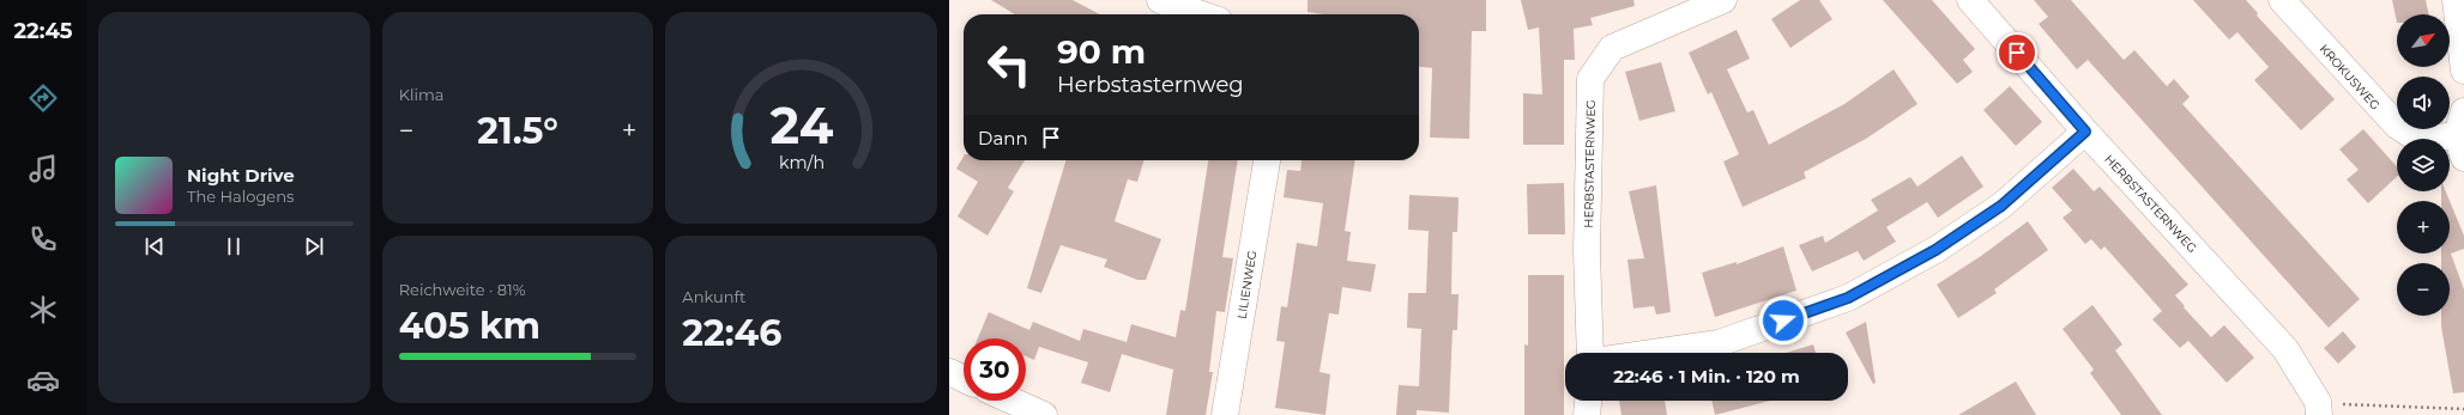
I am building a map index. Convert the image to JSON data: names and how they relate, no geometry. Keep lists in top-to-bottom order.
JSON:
{
  "streets": {
    "street": ["KROKUSWEG", "HERBSTASTERNWEG", "LILIENWEG"]
  },
  "north": "top right",
  "page": {
    "tabs": "22:45",
    "tile": [
      "Klima",
      ["Reichweite · 81%", "405 km"],
      ["Ankunft", "22:46"]
    ],
    "map_buttons": ["+", "−"],
    "turn": ["90 m", "Herbstasternweg"],
    "heat": ["−", "21.5°", "+"],
    "then": "Dann",
    "song": ["Night Drive", "The Halogens"],
    "limit": "30",
    "trip": "22:46 · 1 Min. · 120 m",
    "gauge": ["24", "km/h"]
  }
}
